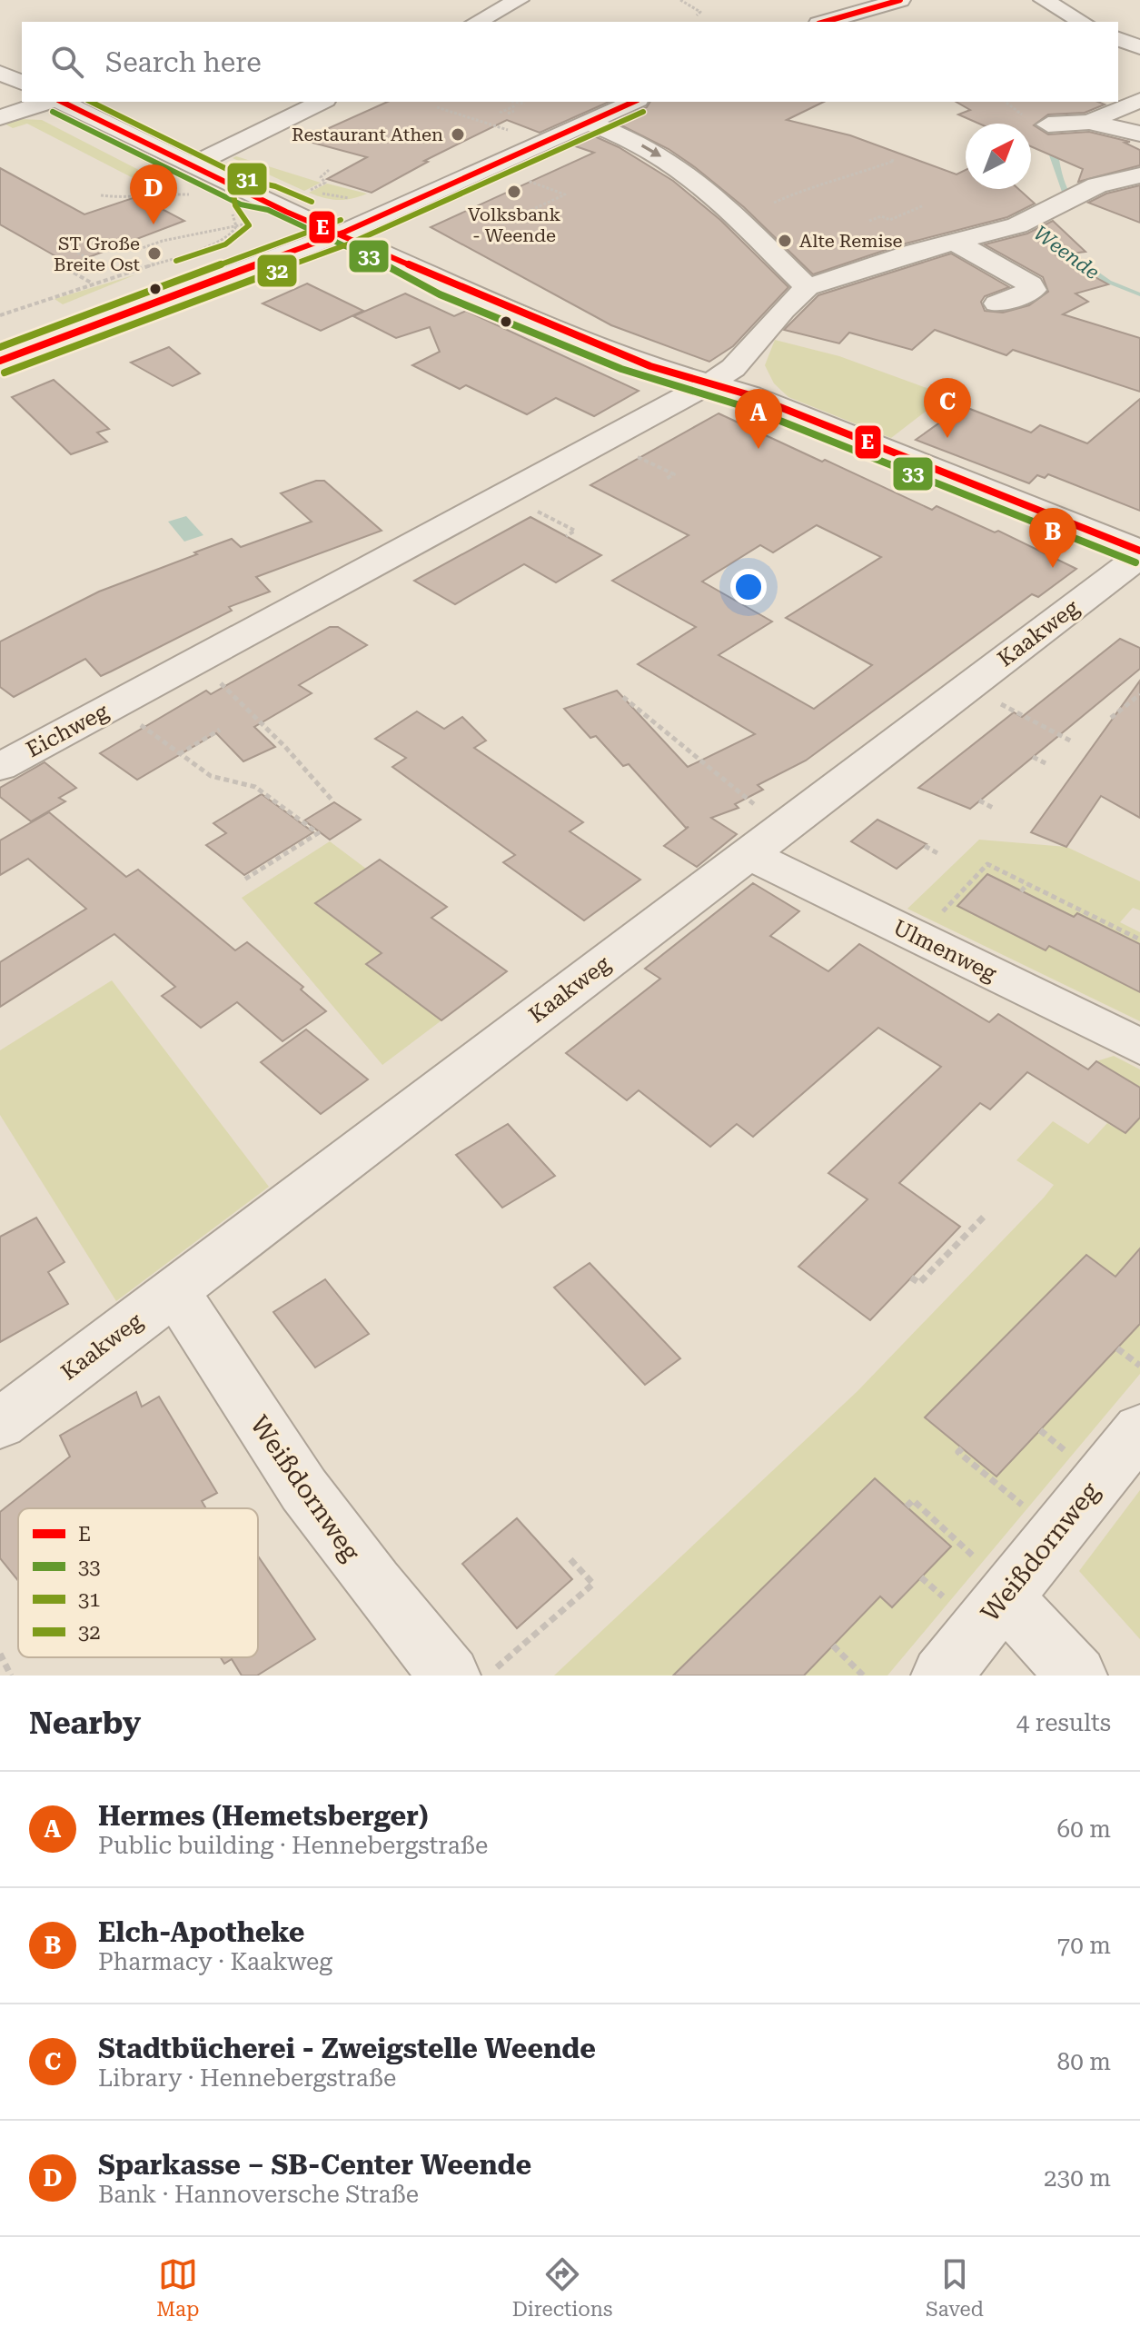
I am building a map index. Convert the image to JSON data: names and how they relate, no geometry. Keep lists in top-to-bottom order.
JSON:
{
  "streets": {
    "street": [
      "Kaakweg",
      "Eichweg",
      "Ulmenweg",
      "Weißdornweg"
    ]
  },
  "crossings": [
    ["Kaakweg", "Ulmenweg"],
    ["Kaakweg", "Weißdornweg"]
  ],
  "water": ["Weende"],
  "places": [
    "Restaurant Athen",
    "Volksbank - Weende",
    "Alte Remise",
    "ST Große Breite Ost"
  ],
  "lines": [
    "transit line E",
    "transit line 31",
    "transit line 33",
    "transit line 32"
  ],
  "legend": [
    "E",
    "33",
    "31",
    "32"
  ],
  "north": "top right",
  "page": {
    "search": "Search here",
    "pins": [
      "D",
      "C",
      "A",
      "B"
    ],
    "heading": ["Nearby", "4 results"],
    "list": [
      {
        "mark": "A",
        "name": "Hermes (Hemetsberger)",
        "note": "Public building · Hennebergstraße",
        "value": "60 m"
      },
      {
        "mark": "B",
        "name": "Elch-Apotheke",
        "note": "Pharmacy · Kaakweg",
        "value": "70 m"
      },
      {
        "mark": "C",
        "name": "Stadtbücherei - Zweigstelle Weende",
        "note": "Library · Hennebergstraße",
        "value": "80 m"
      },
      {
        "mark": "D",
        "name": "Sparkasse – SB-Center Weende",
        "note": "Bank · Hannoversche Straße",
        "value": "230 m"
      }
    ],
    "nav": ["Map", "Directions", "Saved"]
  }
}
